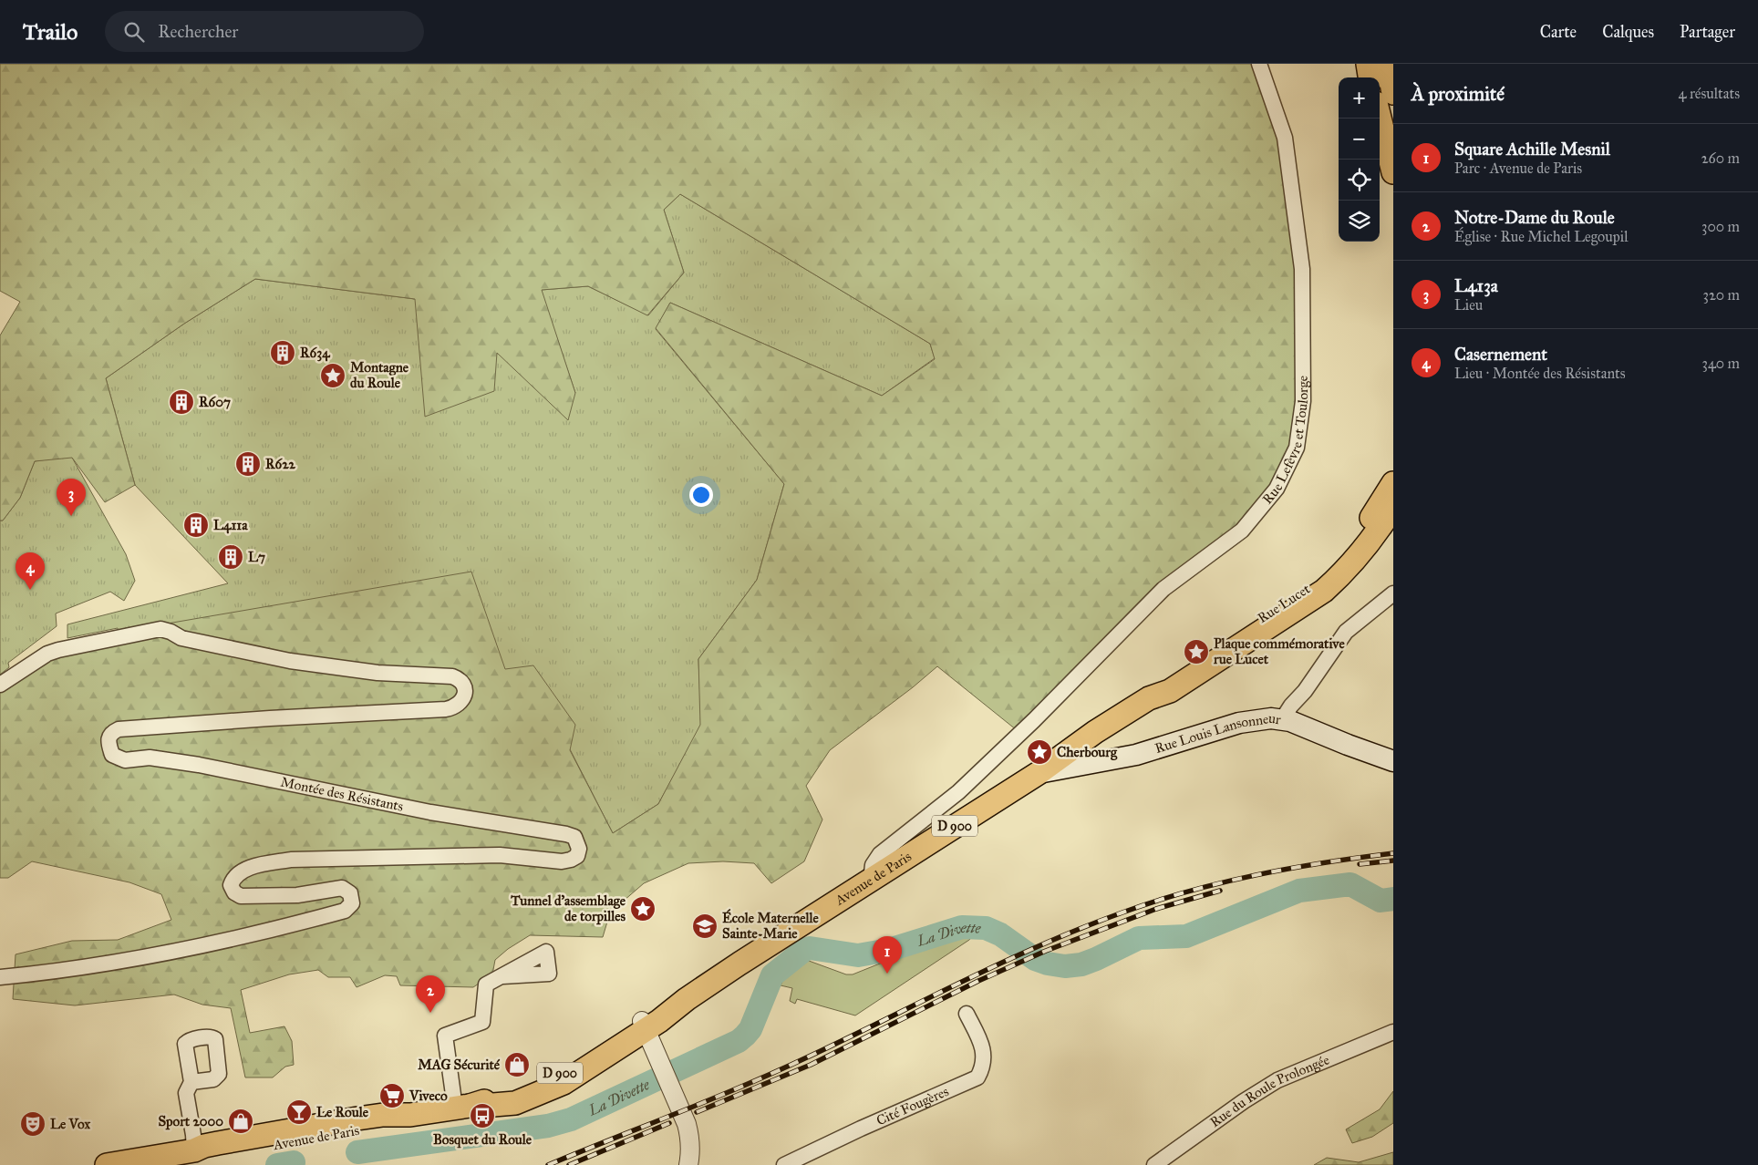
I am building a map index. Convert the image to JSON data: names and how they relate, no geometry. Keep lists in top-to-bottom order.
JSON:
{
  "streets": {
    "main road": [
      "Rue Lucet",
      "Rue Louis Lansonneur",
      "D 900",
      "Avenue de Paris"
    ],
    "street": [
      "Rue Lefèvre et Toulorge",
      "Montée des Résistants",
      "Rue du Roule Prolongée",
      "Cité Fougères"
    ]
  },
  "crossings": [
    ["Rue Lefèvre et Toulorge", "Avenue de Paris"],
    ["Rue Lucet", "Rue Louis Lansonneur"],
    ["Rue Lucet", "Avenue de Paris"],
    ["Rue Louis Lansonneur", "Avenue de Paris"]
  ],
  "water": ["La Divette"],
  "places": {
    "building": [
      "R634",
      "R607",
      "R622",
      "L411a",
      "L7"
    ],
    "place": [
      "Montagne du Roule",
      "Plaque commémorative rue Lucet",
      "Cherbourg",
      "Tunnel d'assemblage de torpilles"
    ],
    "school or university": ["École Maternelle Sainte-Marie"],
    "shop": ["MAG Sécurité", "Sport 2000"],
    "supermarket": ["Viveco"],
    "bar": ["Le Roule"],
    "bus stop": ["Bosquet du Roule"],
    "theatre": ["Le Vox"]
  },
  "page": {
    "header": "Trailo",
    "search": "Rechercher",
    "nav": ["Carte", "Calques", "Partager"],
    "heading": ["À proximité", "4 résultats"],
    "map_buttons": ["+", "−"],
    "list": [
      {
        "mark": "1",
        "name": "Square Achille Mesnil",
        "note": "Parc · Avenue de Paris",
        "value": "260 m"
      },
      {
        "mark": "2",
        "name": "Notre-Dame du Roule",
        "note": "Église · Rue Michel Legoupil",
        "value": "300 m"
      },
      {
        "mark": "3",
        "name": "L413a",
        "note": "Lieu",
        "value": "320 m"
      },
      {
        "mark": "4",
        "name": "Casernement",
        "note": "Lieu · Montée des Résistants",
        "value": "340 m"
      }
    ],
    "pins": [
      "3",
      "4",
      "1",
      "2"
    ]
  }
}
